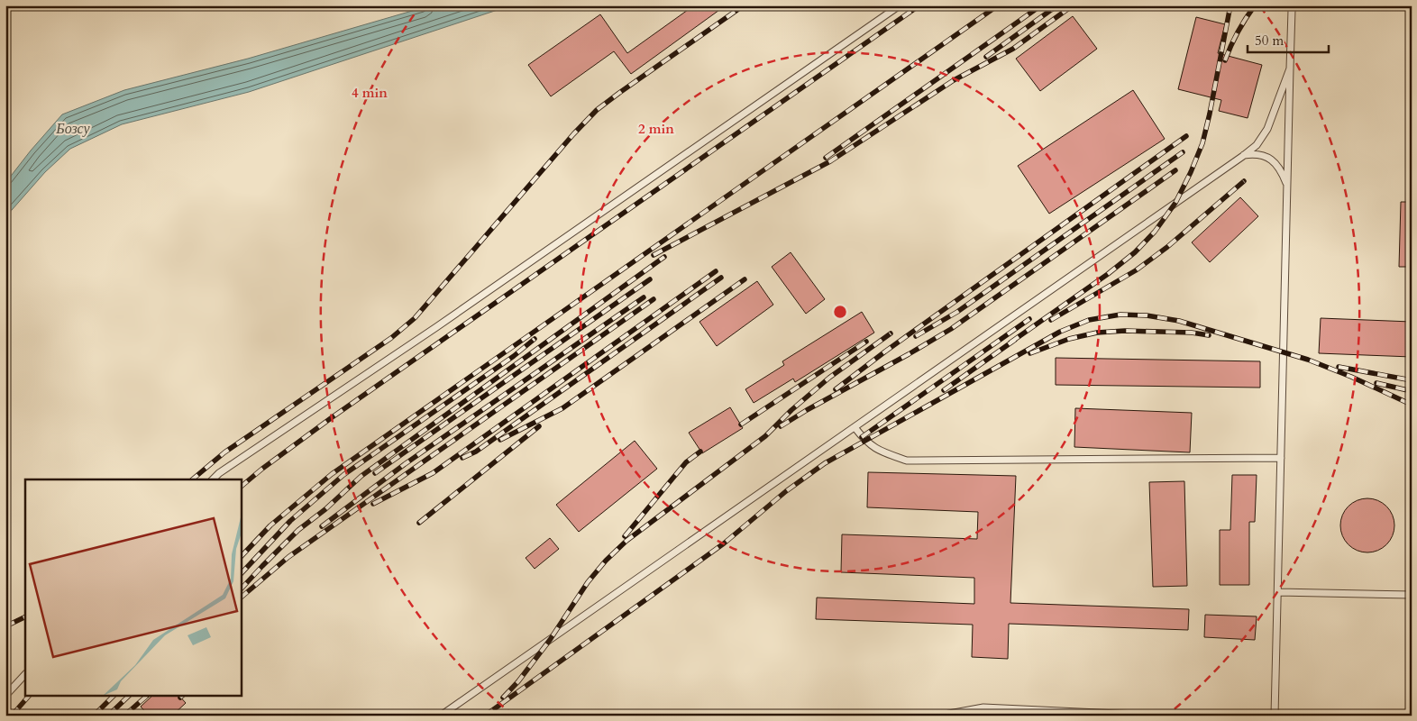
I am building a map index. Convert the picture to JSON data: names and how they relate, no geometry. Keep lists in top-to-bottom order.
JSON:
{
  "water": ["Бозсу"],
  "scale_bar": "50 m",
  "rings": ["4 min", "2 min"]
}
